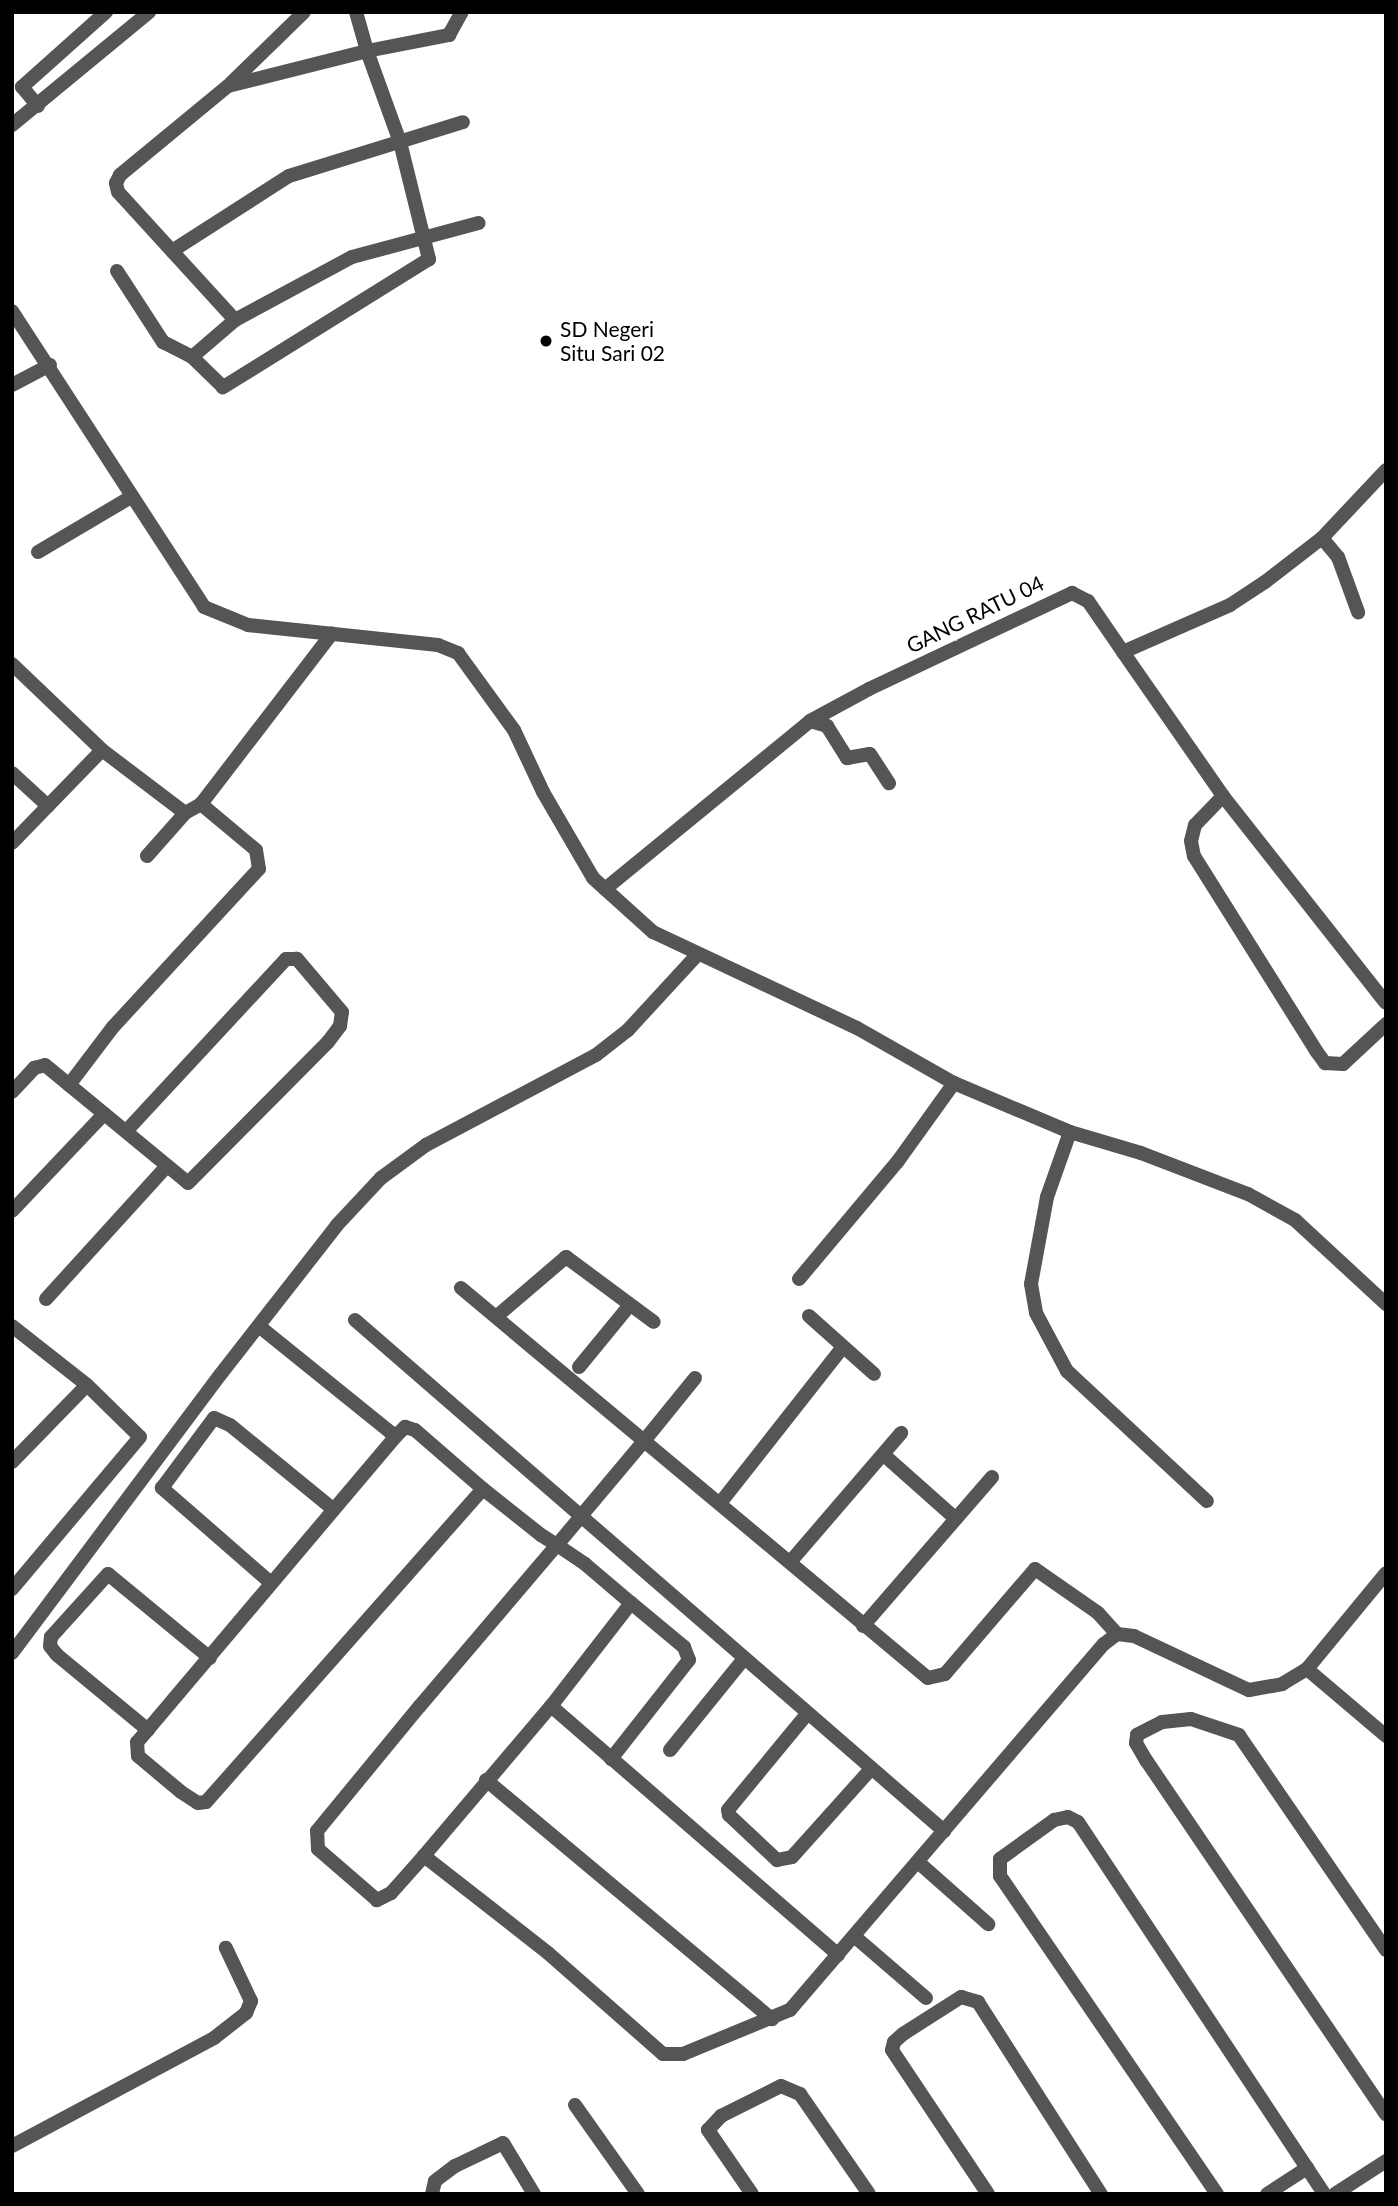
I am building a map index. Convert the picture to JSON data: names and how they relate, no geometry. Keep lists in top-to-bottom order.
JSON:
{
  "streets": {
    "street": ["GANG RATU 04"]
  },
  "places": ["SD Negeri Situ Sari 02"]
}
